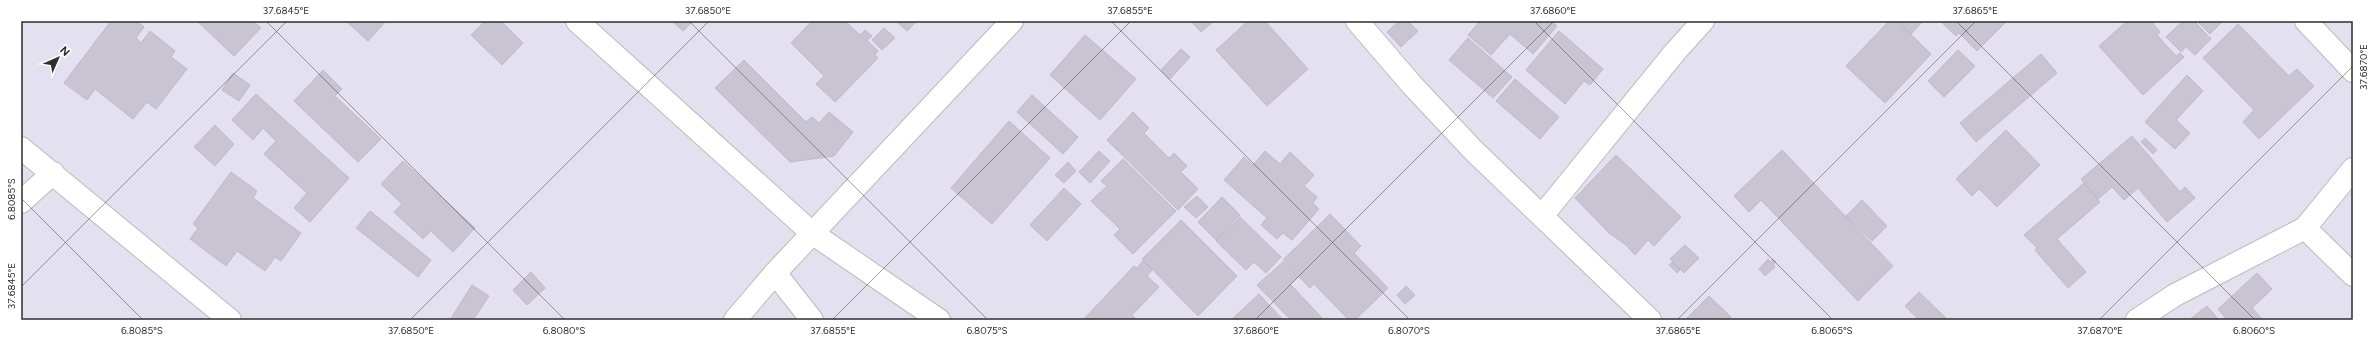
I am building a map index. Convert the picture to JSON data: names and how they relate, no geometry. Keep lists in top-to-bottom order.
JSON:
{
  "north": "top right",
  "coordinates": [
    "37.6845°E",
    "37.6850°E",
    "37.6855°E",
    "37.6860°E",
    "37.6865°E",
    "37.6870°E",
    "6.8085°S",
    "6.8080°S",
    "6.8075°S",
    "6.8070°S",
    "6.8065°S",
    "6.8060°S"
  ]
}
